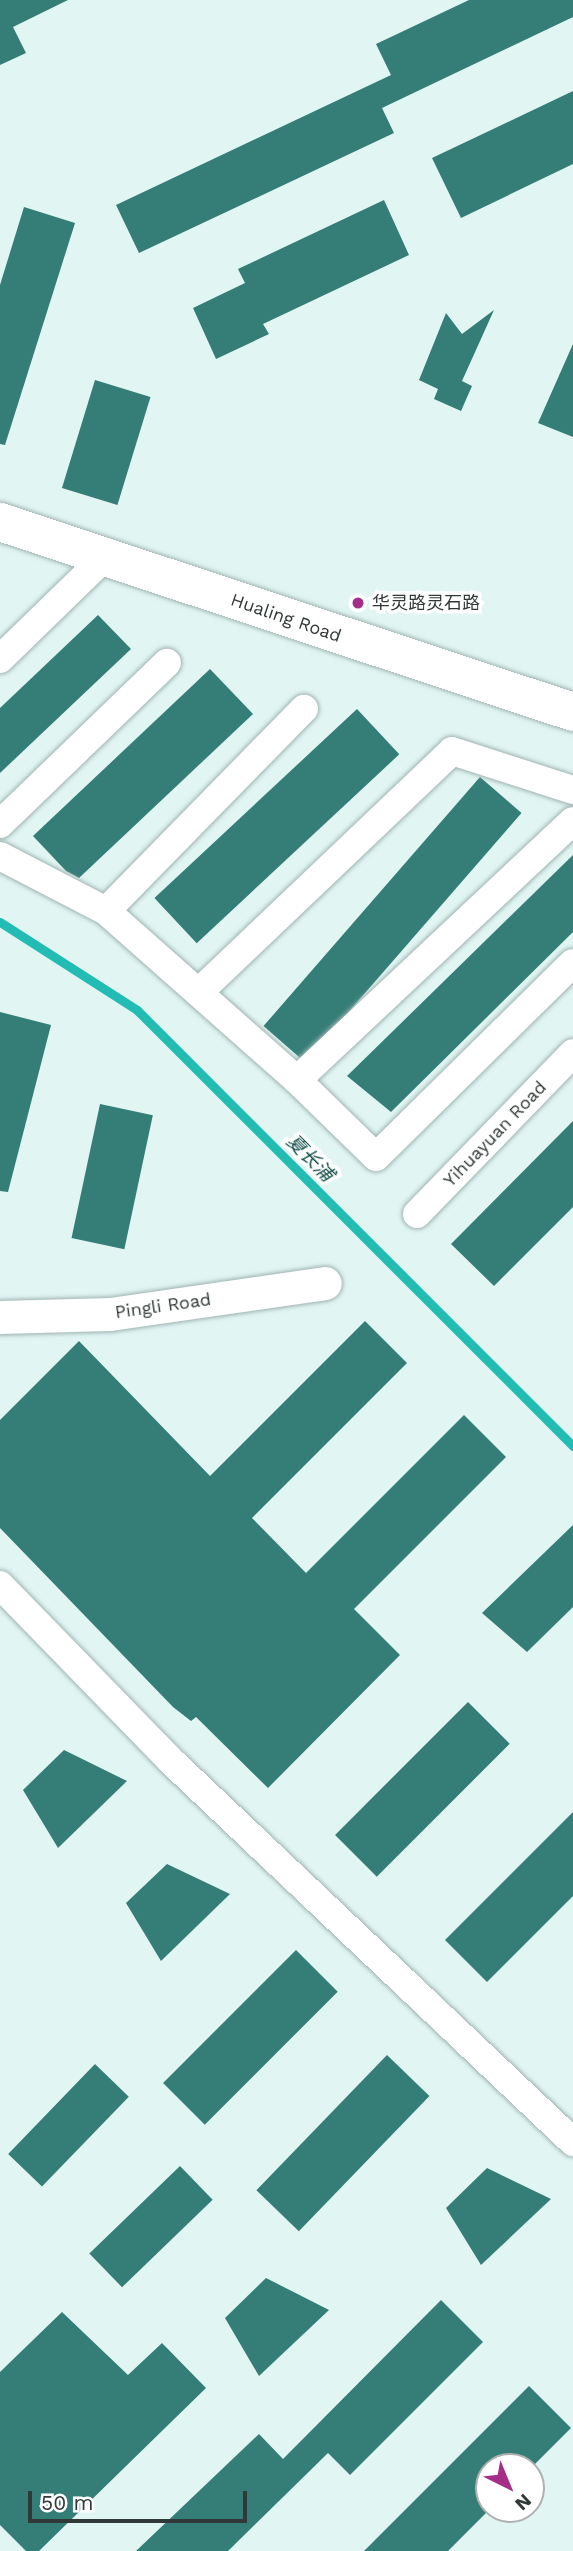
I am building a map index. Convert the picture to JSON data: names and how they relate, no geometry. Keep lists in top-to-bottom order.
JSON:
{
  "streets": {
    "main road": ["Hualing Road"],
    "street": ["Yihuayuan Road", "Pingli Road"]
  },
  "water": ["夏长浦"],
  "places": ["华灵路灵石路"],
  "scale_bar": "50 m",
  "north": "bottom right"
}
